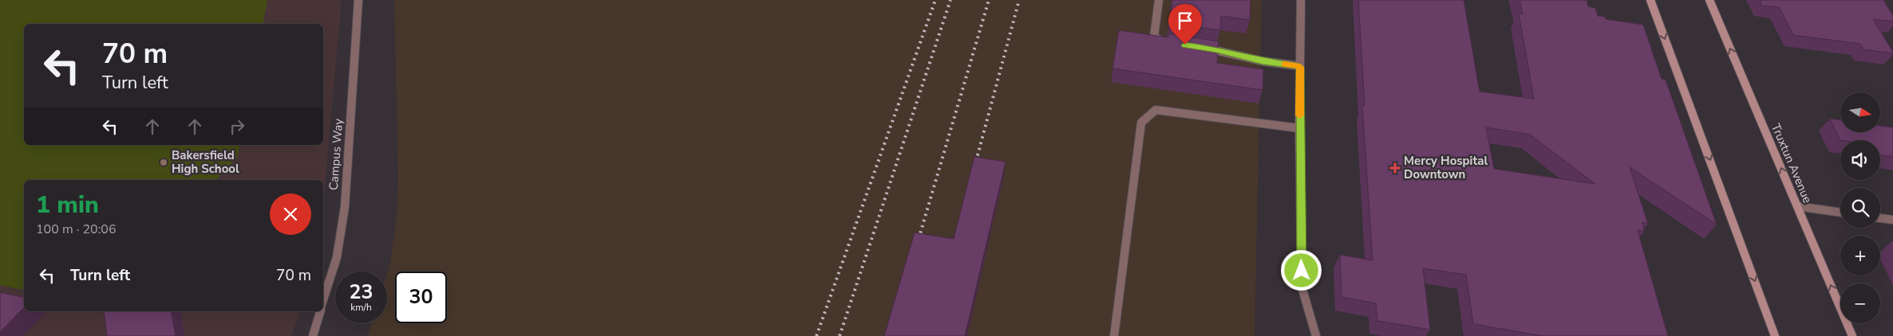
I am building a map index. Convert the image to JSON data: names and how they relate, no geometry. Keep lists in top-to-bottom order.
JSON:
{
  "streets": {
    "main road": ["Truxtun Avenue"],
    "street": ["Campus Way"]
  },
  "places": {
    "other": ["Bakersfield High School"],
    "health": ["Mercy Hospital Downtown"]
  },
  "north": "right",
  "page": {
    "turn": ["70 m", "Turn left"],
    "map_buttons": ["+", "−"],
    "heading": ["1 min", "100 m · 20:06"],
    "list": [
      {
        "name": "Turn left",
        "value": "70 m"
      }
    ],
    "speed": "23 km/h",
    "limit": "30"
  }
}
